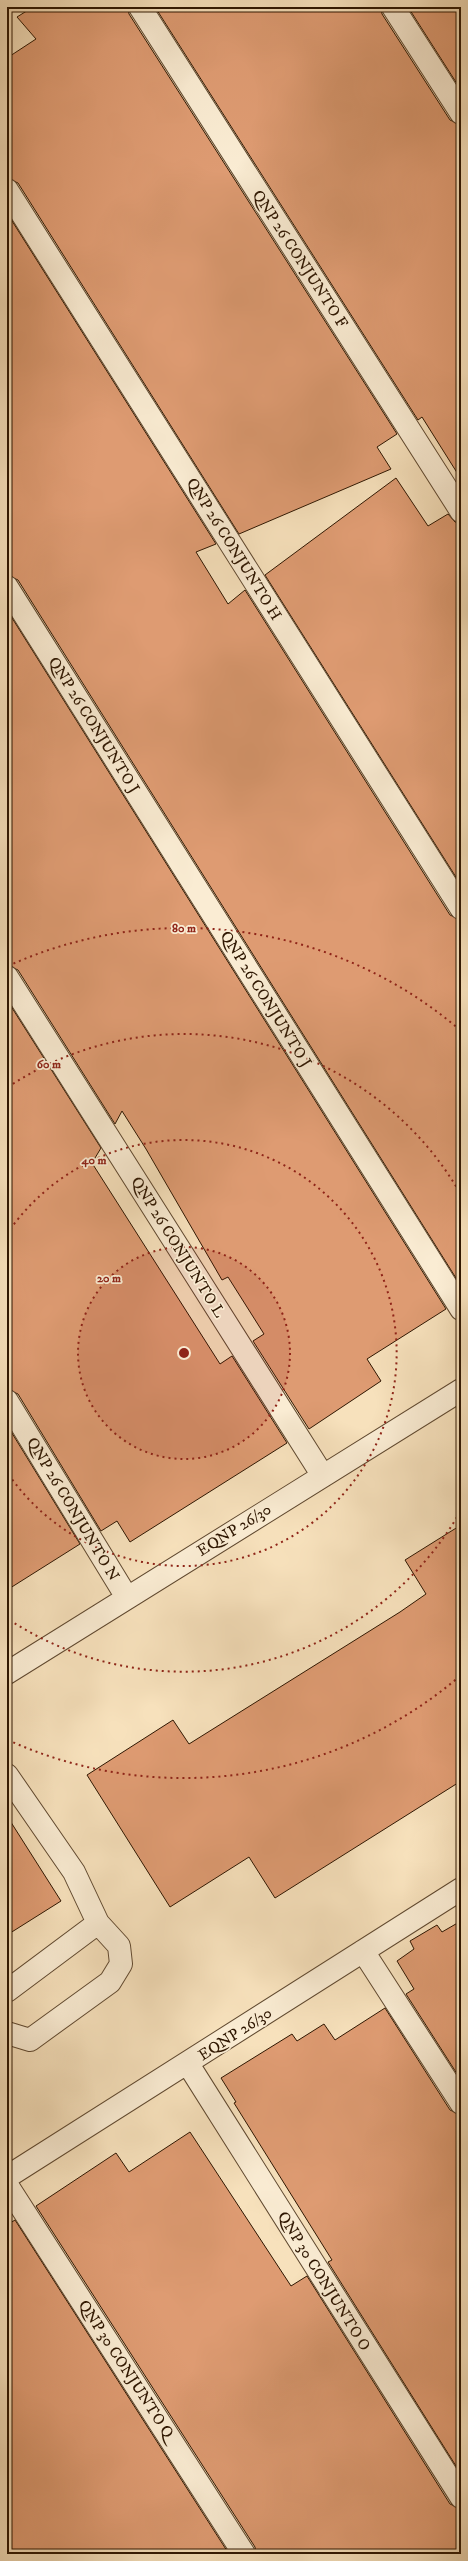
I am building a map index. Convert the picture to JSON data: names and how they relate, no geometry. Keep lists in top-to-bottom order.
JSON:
{
  "streets": {
    "street": [
      "QNP 26 CONJUNTO F",
      "QNP 26 CONJUNTO H",
      "QNP 26 CONJUNTO J",
      "QNP 26 CONJUNTO L",
      "QNP 26 CONJUNTO N",
      "EQNP 26/30",
      "QNP 30 CONJUNTO O",
      "QNP 30 CONJUNTO Q"
    ]
  },
  "crossings": [
    ["QNP 26 CONJUNTO L", "EQNP 26/30"],
    ["QNP 26 CONJUNTO N", "EQNP 26/30"],
    ["EQNP 26/30", "QNP 30 CONJUNTO O"]
  ],
  "rings": [
    "80 m",
    "60 m",
    "40 m",
    "20 m"
  ]
}
